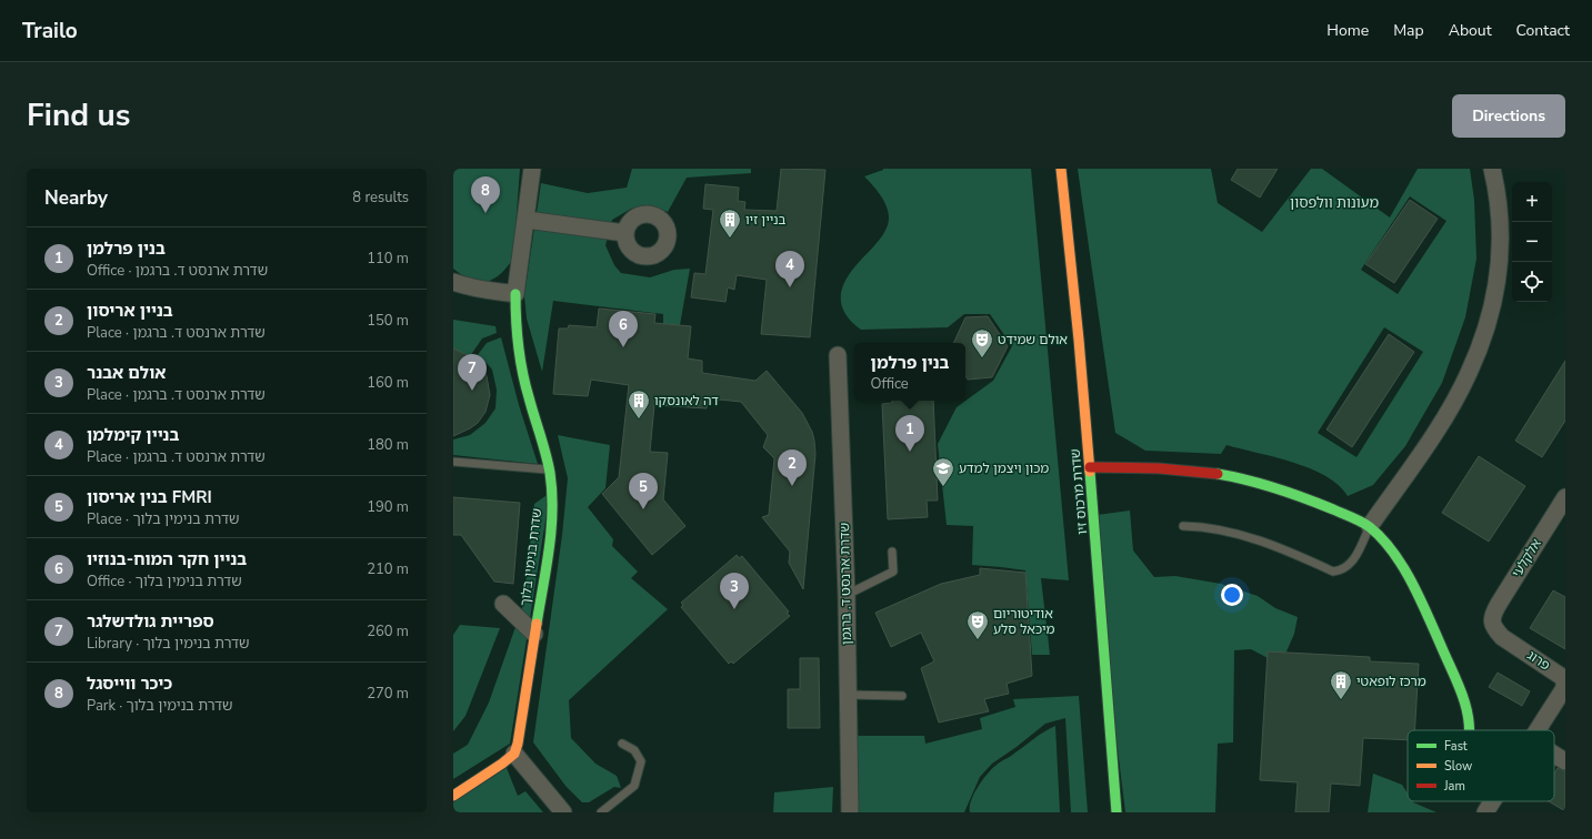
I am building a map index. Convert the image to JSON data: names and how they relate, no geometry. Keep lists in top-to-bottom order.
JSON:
{
  "streets": {
    "street": [
      "שדרת מרכוס זיו",
      "שדרת בנימין בלוך",
      "אלקלעי",
      "שדרת ארנסט ד. ברגמן",
      "פרוג"
    ]
  },
  "crossings": [
    ["אלקלעי", "פרוג"]
  ],
  "districts": ["מעונות וולפסון"],
  "places": {
    "building": ["בניין זיו", "דה לאונסקו", "מרכז לופאטי"],
    "theatre": ["אולם שמידט", "אודיטוריום מיכאל סלע"],
    "school or university": ["מכון ויצמן למדע"]
  },
  "legend": ["Fast", "Slow", "Jam"],
  "page": {
    "header": "Trailo",
    "nav": [
      "Home",
      "Map",
      "About",
      "Contact"
    ],
    "title": "Find us",
    "buttons": "Directions",
    "heading": ["Nearby", "8 results"],
    "pins": [
      "8",
      "4",
      "6",
      "7",
      "1",
      "2",
      "5",
      "3"
    ],
    "map_buttons": ["+", "−"],
    "list": [
      {
        "mark": "1",
        "name": "בנין פרלמן",
        "note": "Office · שדרת ארנסט ד. ברגמן",
        "value": "110 m"
      },
      {
        "mark": "2",
        "name": "בניין אריסון",
        "note": "Place · שדרת ארנסט ד. ברגמן",
        "value": "150 m"
      },
      {
        "mark": "3",
        "name": "אולם אבנר",
        "note": "Place · שדרת ארנסט ד. ברגמן",
        "value": "160 m"
      },
      {
        "mark": "4",
        "name": "בניין קימלמן",
        "note": "Place · שדרת ארנסט ד. ברגמן",
        "value": "180 m"
      },
      {
        "mark": "5",
        "name": "בנין אריסון FMRI",
        "note": "Place · שדרת בנימין בלוך",
        "value": "190 m"
      },
      {
        "mark": "6",
        "name": "בניין חקר המוח-בנוזיו",
        "note": "Office · שדרת בנימין בלוך",
        "value": "210 m"
      },
      {
        "mark": "7",
        "name": "ספריית גולדשלגר",
        "note": "Library · שדרת בנימין בלוך",
        "value": "260 m"
      },
      {
        "mark": "8",
        "name": "כיכר ווייסגל",
        "note": "Park · שדרת בנימין בלוך",
        "value": "270 m"
      }
    ],
    "popup": ["בנין פרלמן", "Office"]
  }
}
